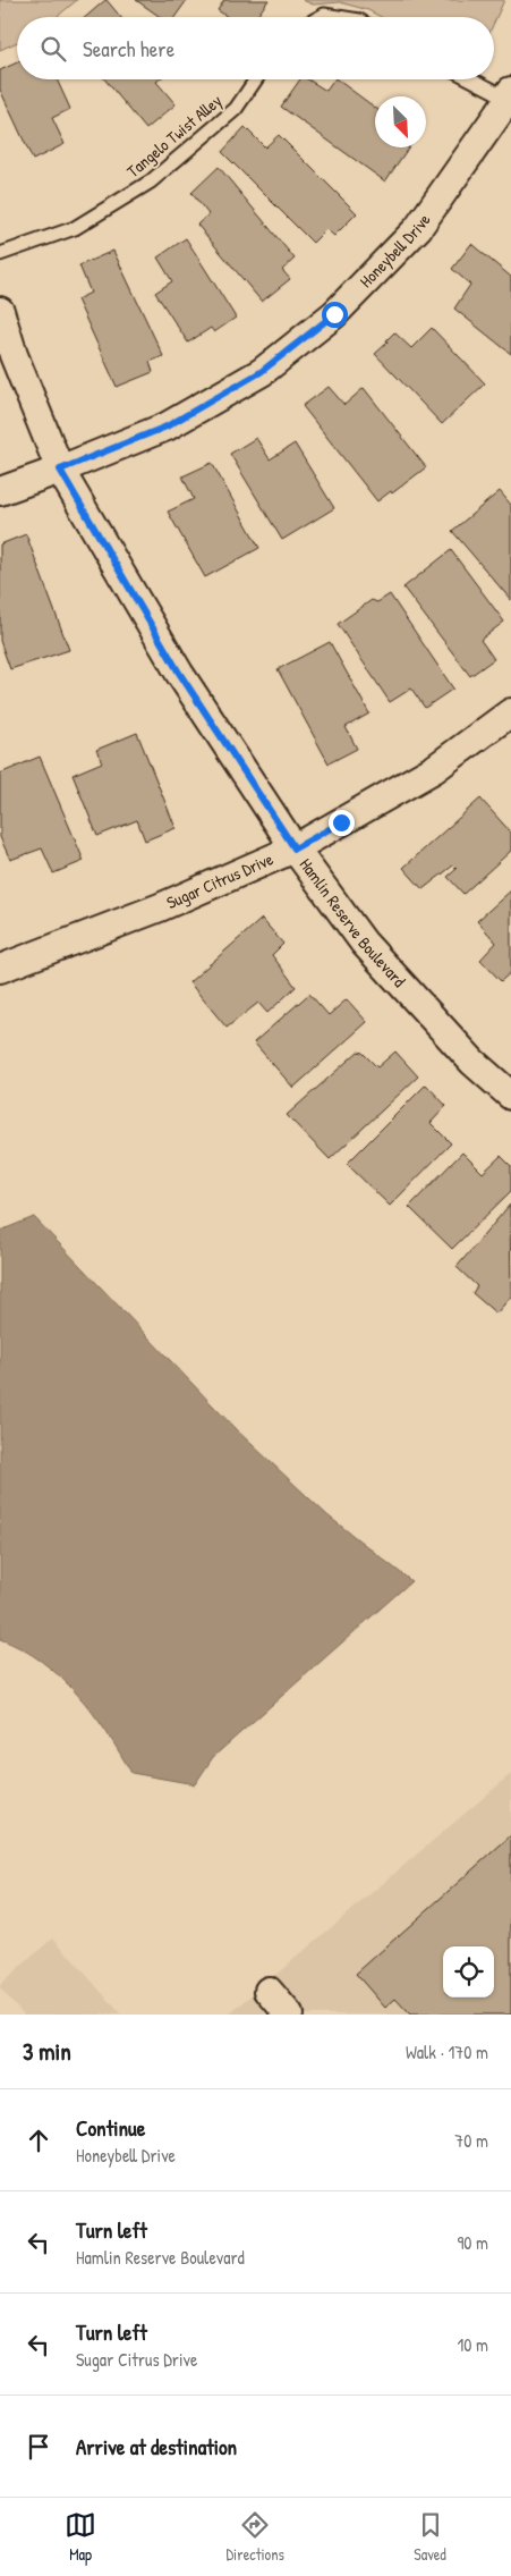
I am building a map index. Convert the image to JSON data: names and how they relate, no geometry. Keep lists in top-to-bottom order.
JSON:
{
  "streets": {
    "street": ["Honeybell Drive", "Sugar Citrus Drive", "Hamlin Reserve Boulevard"],
    "lane": ["Tangelo Twist Alley"]
  },
  "crossings": [
    ["Honeybell Drive", "Hamlin Reserve Boulevard"],
    ["Sugar Citrus Drive", "Hamlin Reserve Boulevard"]
  ],
  "north": "bottom right",
  "page": {
    "search": "Search here",
    "heading": ["3 min", "Walk · 170 m"],
    "list": [
      ["Continue", "Honeybell Drive", "70 m"],
      ["Turn left", "Hamlin Reserve Boulevard", "90 m"],
      ["Turn left", "Sugar Citrus Drive", "10 m"],
      "Arrive at destination"
    ],
    "nav": ["Map", "Directions", "Saved"]
  }
}
